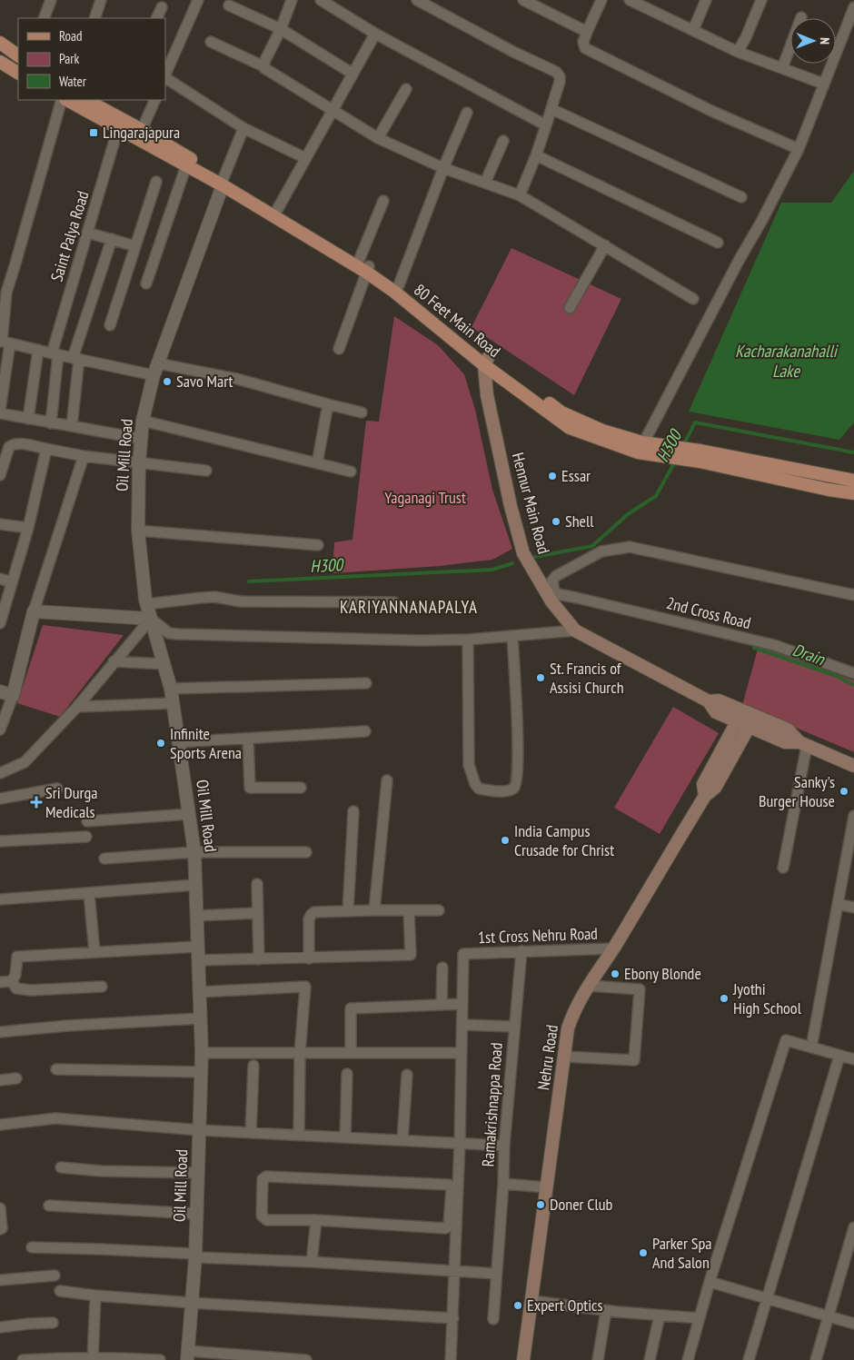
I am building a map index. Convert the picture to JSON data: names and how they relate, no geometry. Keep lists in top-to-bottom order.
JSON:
{
  "streets": {
    "main road": ["80 Feet Main Road", "Hennur Main Road", "Nehru Road"],
    "street": [
      "Saint Palya Road",
      "Oil Mill Road",
      "2nd Cross Road",
      "1st Cross Nehru Road",
      "Ramakrishnappa Road"
    ]
  },
  "crossings": [
    ["Saint Palya Road", "80 Feet Main Road"],
    ["80 Feet Main Road", "Oil Mill Road"],
    ["80 Feet Main Road", "Hennur Main Road"],
    ["Hennur Main Road", "2nd Cross Road"],
    ["Hennur Main Road", "Nehru Road"],
    ["1st Cross Nehru Road", "Nehru Road"],
    ["1st Cross Nehru Road", "Ramakrishnappa Road"],
    ["Nehru Road", "Ramakrishnappa Road"]
  ],
  "districts": ["KARIYANNANAPALYA"],
  "water": ["Kacharakanahalli Lake", "H300", "Drain"],
  "parks": ["Yaganagi Trust"],
  "places": {
    "transit": ["Lingarajapura"],
    "other": [
      "Savo Mart",
      "Essar",
      "Shell",
      "St. Francis of Assisi Church",
      "Infinite Sports Arena",
      "Sanky's Burger House",
      "India Campus Crusade for Christ",
      "Ebony Blonde",
      "Jyothi High School",
      "Doner Club",
      "Parker Spa And Salon",
      "Expert Optics"
    ],
    "health": ["Sri Durga Medicals"]
  },
  "legend": ["Road", "Park", "Water"],
  "north": "right"
}
